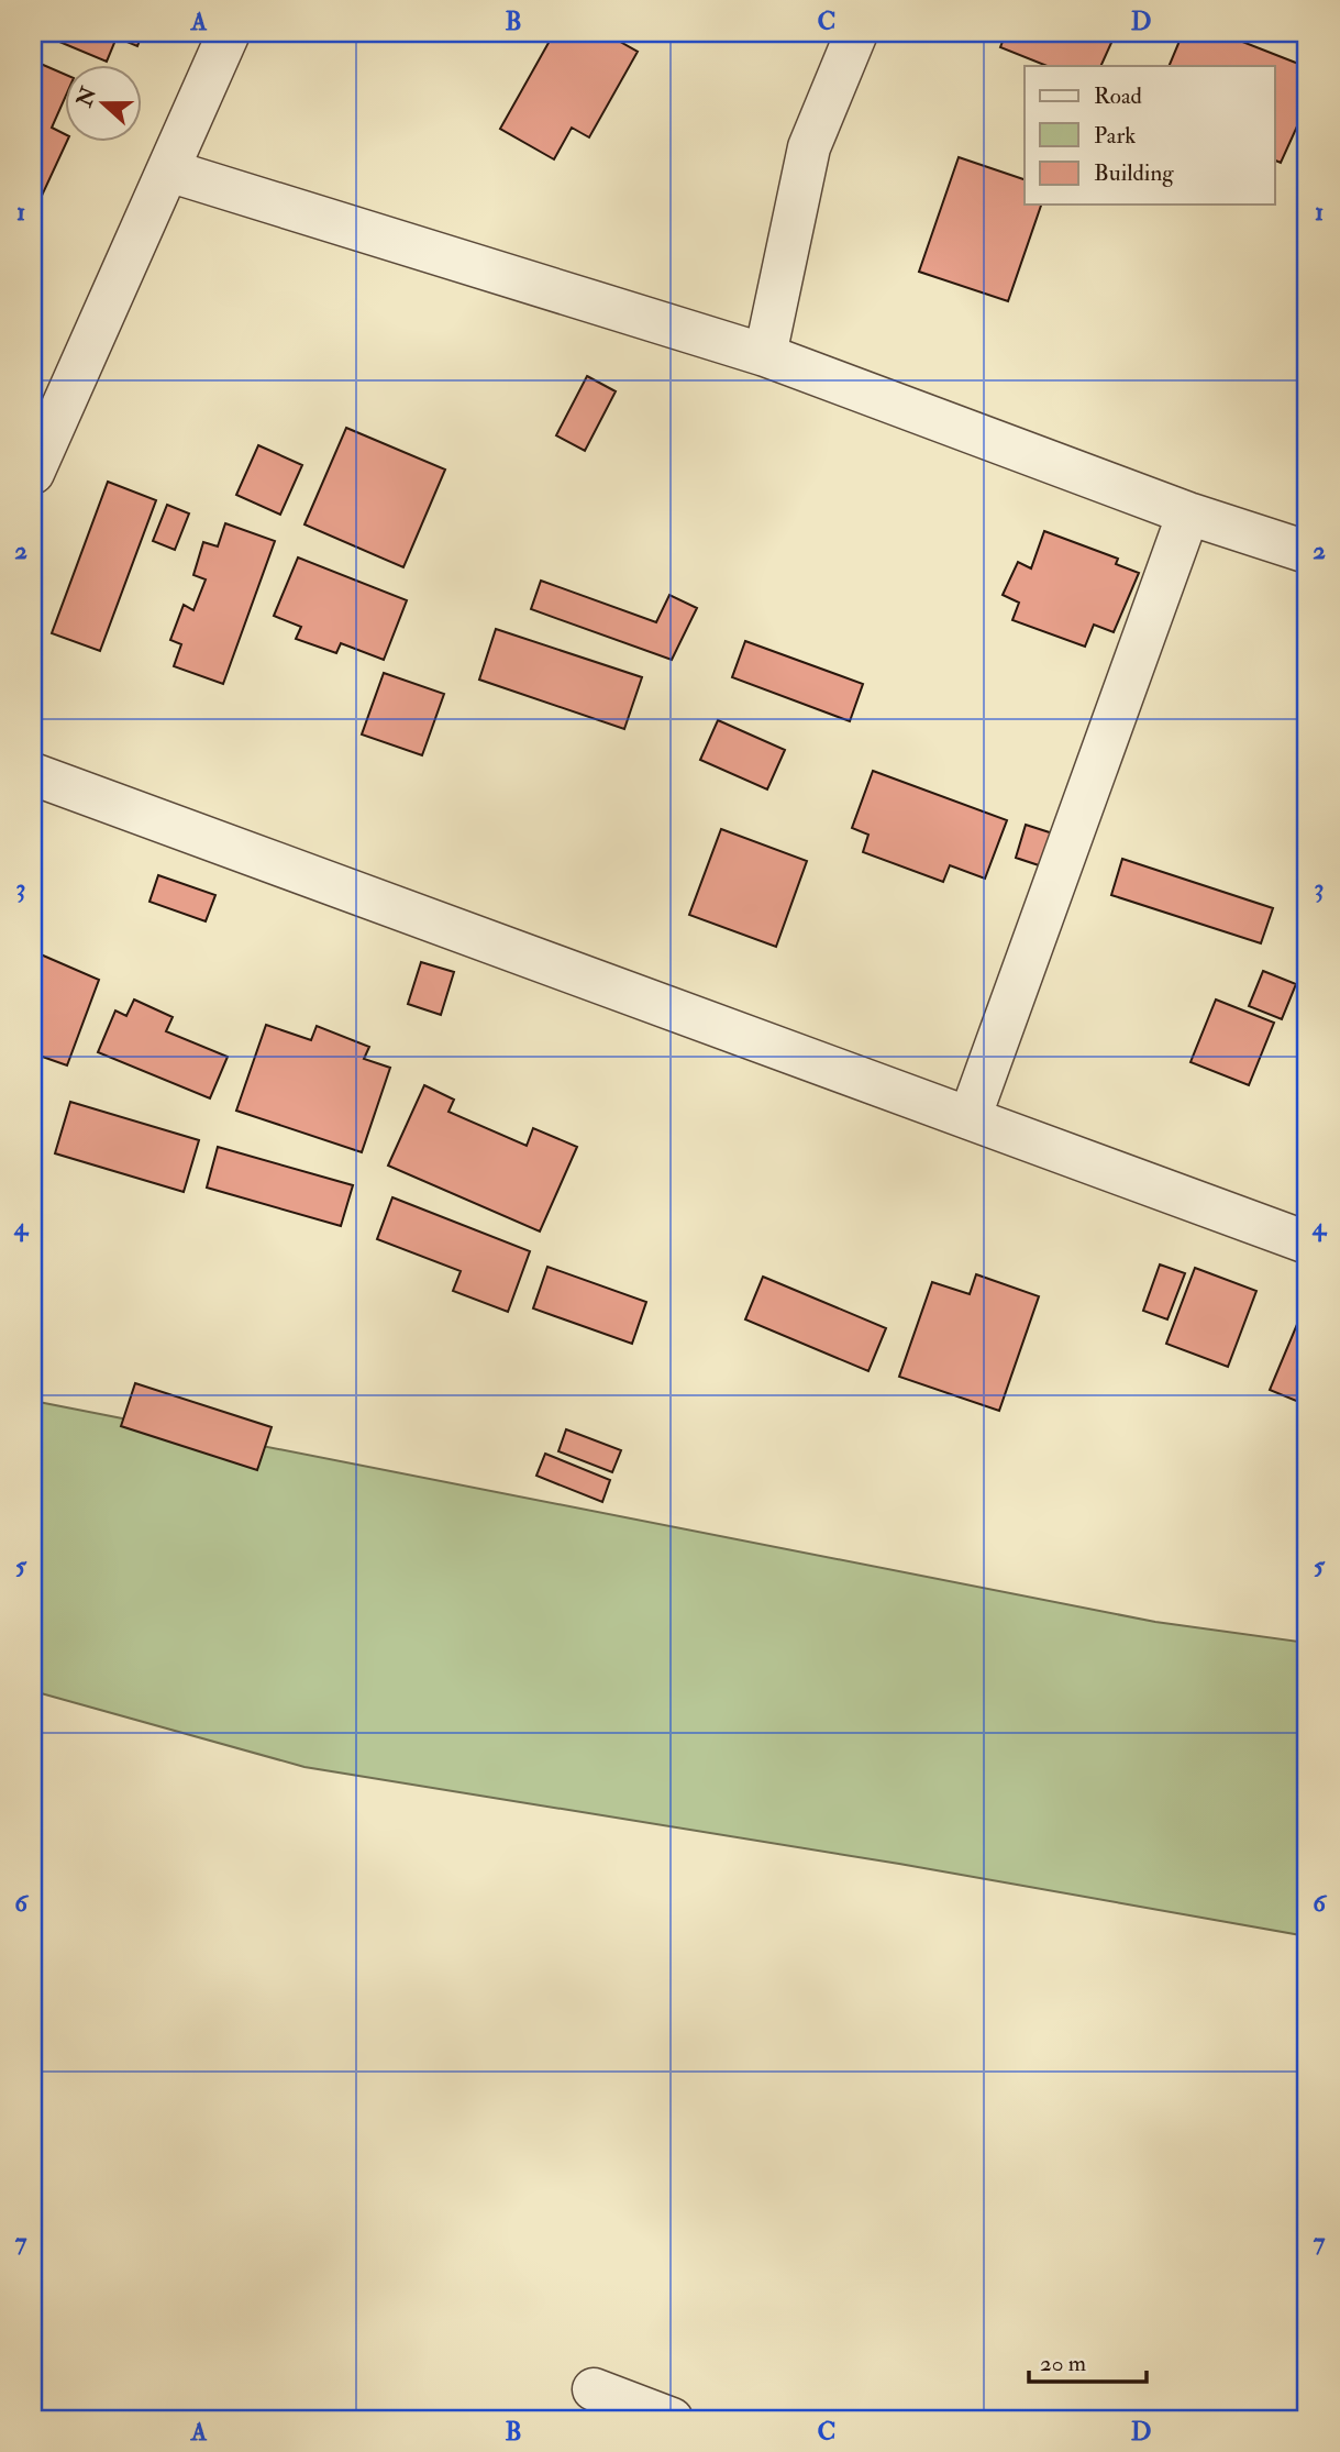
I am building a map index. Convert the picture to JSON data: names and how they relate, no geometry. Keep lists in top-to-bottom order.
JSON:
{
  "legend": ["Road", "Park", "Building"],
  "scale_bar": "20 m",
  "north": "left",
  "grid": {
    "columns": [
      "A",
      "B",
      "C",
      "D"
    ],
    "rows": [
      "1",
      "2",
      "3",
      "4",
      "5",
      "6",
      "7"
    ]
  }
}
